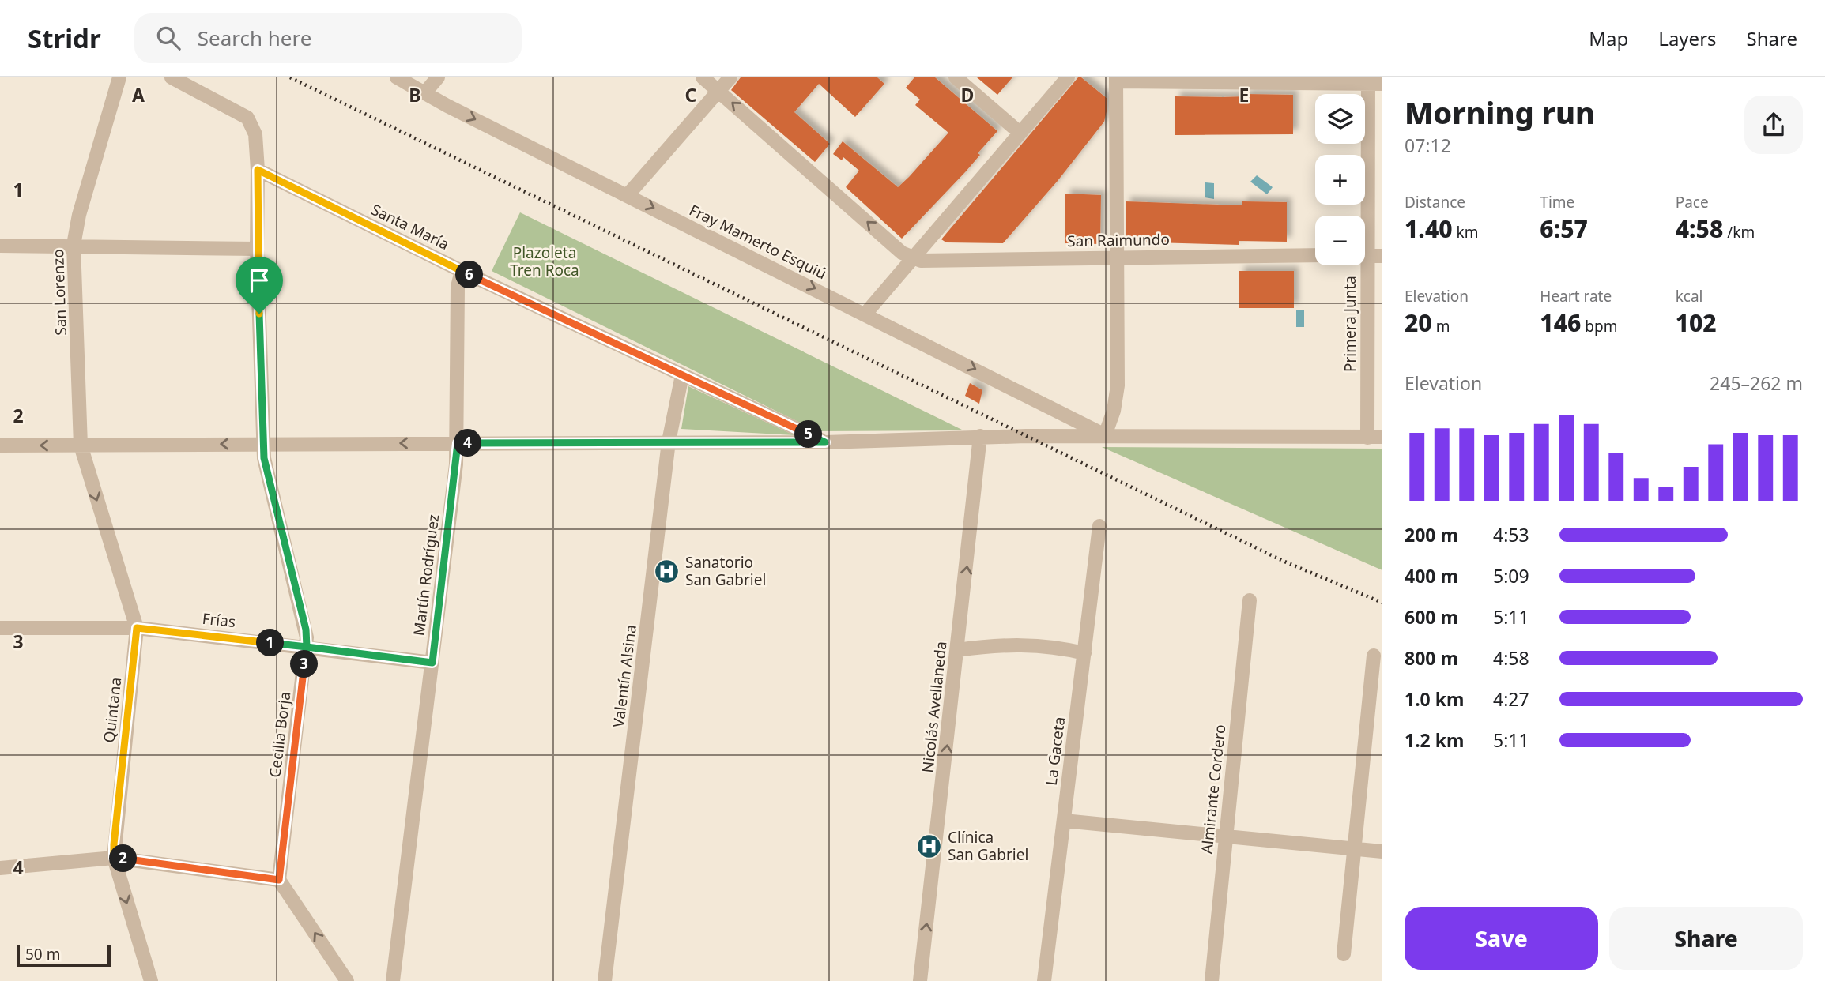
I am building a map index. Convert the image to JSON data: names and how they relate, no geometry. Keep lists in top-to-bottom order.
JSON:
{
  "streets": {
    "street": [
      "Santa María",
      "San Raimundo",
      "Fray Mamerto Esquiú",
      "San Lorenzo",
      "Primera Junta",
      "Martín Rodríguez",
      "Frías",
      "Valentín Alsina",
      "Nicolás Avellaneda",
      "Quintana",
      "Cecilia Borja",
      "La Gaceta",
      "Almirante Cordero"
    ]
  },
  "crossings": [
    ["Santa María", "Martín Rodríguez"],
    ["Santa María", "Valentín Alsina"],
    ["Santa María", "Cecilia Borja"],
    ["San Lorenzo", "Quintana"],
    ["Martín Rodríguez", "Frías"],
    ["Frías", "Quintana"],
    ["Frías", "Cecilia Borja"]
  ],
  "one_way": ["Fray Mamerto Esquiú", "Nicolás Avellaneda", "Quintana"],
  "parks": ["Plazoleta Tren Roca"],
  "places": {
    "hospital": ["Sanatorio San Gabriel", "Clínica San Gabriel"]
  },
  "scale_bar": "50 m",
  "page": {
    "header": "Stridr",
    "search": "Search here",
    "nav": ["Map", "Layers", "Share"],
    "heading": ["Morning run", "07:12"],
    "map_buttons": ["+", "−"],
    "stats": [
      ["Distance", "1.40 km"],
      ["Time", "6:57"],
      ["Pace", "4:58 /km"],
      ["Elevation", "20 m"],
      ["Heart rate", "146 bpm"],
      ["kcal", "102"]
    ],
    "pins": [
      "6",
      "5",
      "4",
      "1",
      "3",
      "2"
    ],
    "chart": ["Elevation", "245–262 m"],
    "list": [
      {
        "name": "200 m",
        "note": "4:53"
      },
      {
        "name": "400 m",
        "note": "5:09"
      },
      {
        "name": "600 m",
        "note": "5:11"
      },
      {
        "name": "800 m",
        "note": "4:58"
      },
      {
        "name": "1.0 km",
        "note": "4:27"
      },
      {
        "name": "1.2 km",
        "note": "5:11"
      }
    ],
    "buttons": ["Save", "Share"],
    "scale": "50 m"
  },
  "grid": {
    "columns": [
      "A",
      "B",
      "C",
      "D",
      "E"
    ],
    "rows": [
      "1",
      "2",
      "3",
      "4"
    ]
  }
}
